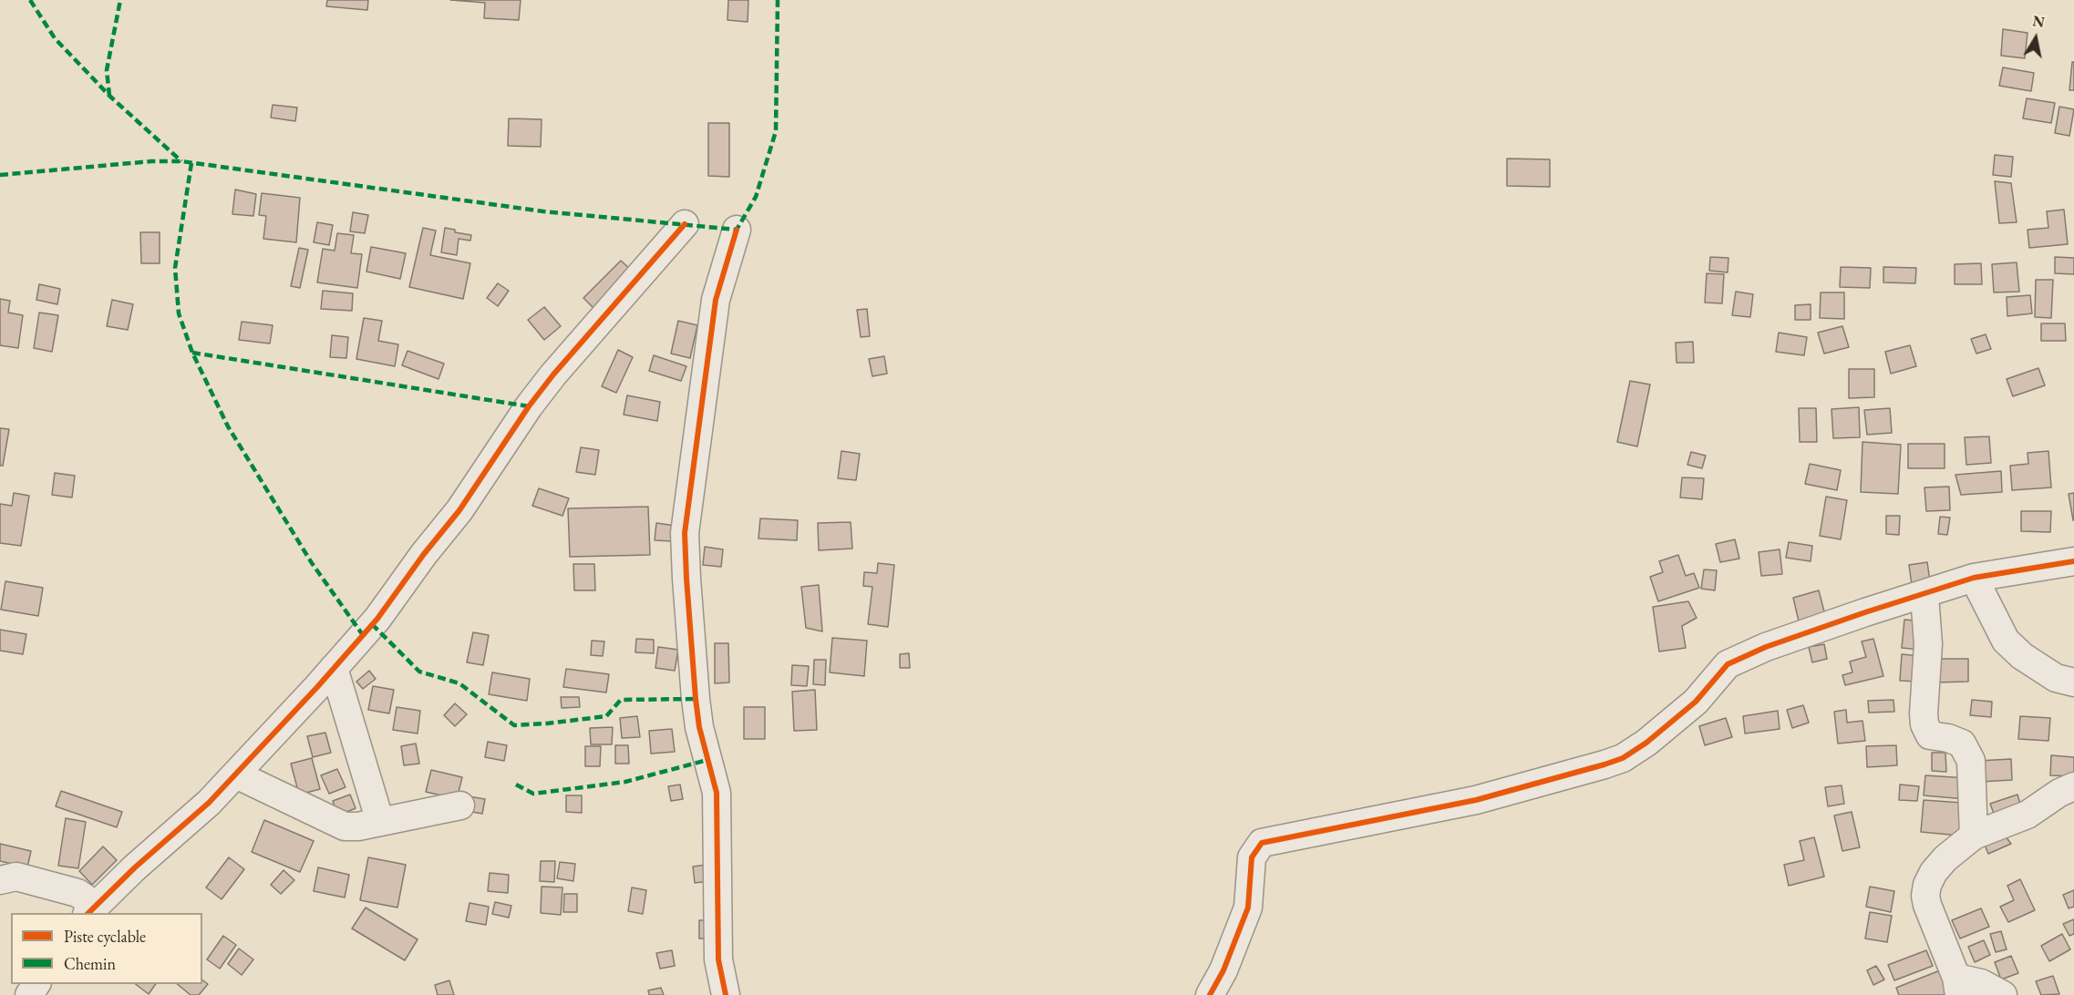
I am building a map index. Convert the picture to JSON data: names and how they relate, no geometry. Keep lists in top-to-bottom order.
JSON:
{
  "legend": ["Piste cyclable", "Chemin"],
  "north": "top"
}
